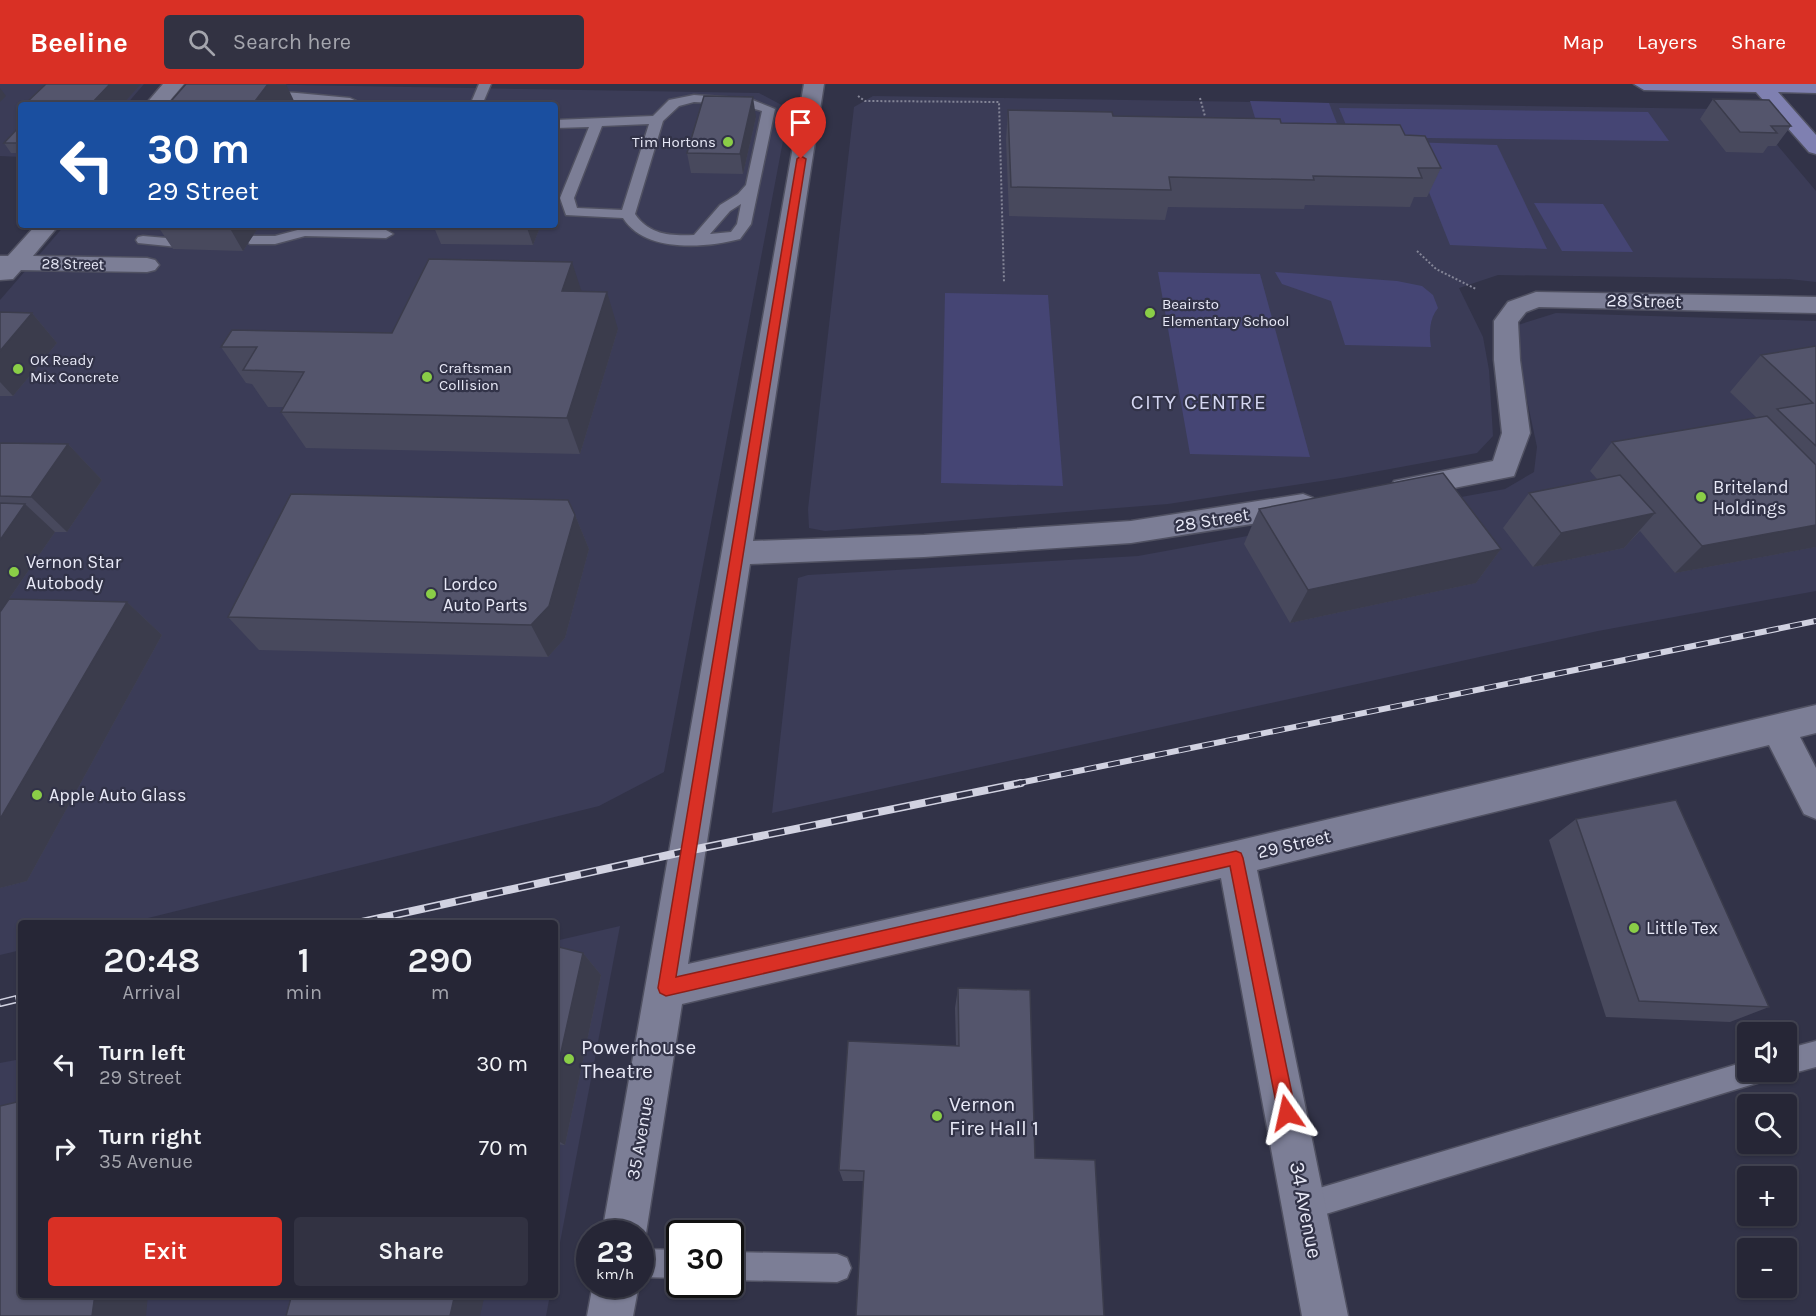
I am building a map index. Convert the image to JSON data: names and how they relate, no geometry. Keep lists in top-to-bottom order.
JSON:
{
  "streets": {
    "street": [
      "28 Street",
      "29 Street",
      "35 Avenue",
      "34 Avenue"
    ]
  },
  "crossings": [
    ["28 Street", "35 Avenue"],
    ["29 Street", "35 Avenue"],
    ["29 Street", "34 Avenue"]
  ],
  "districts": ["CITY CENTRE"],
  "places": [
    "Tim Hortons",
    "Beairsto Elementary School",
    "OK Ready Mix Concrete",
    "Craftsman Collision",
    "Briteland Holdings",
    "Vernon Star Autobody",
    "Lordco Auto Parts",
    "Apple Auto Glass",
    "Little Tex",
    "Powerhouse Theatre",
    "Vernon Fire Hall 1"
  ],
  "page": {
    "header": "Beeline",
    "search": "Search here",
    "nav": ["Map", "Layers", "Share"],
    "turn": ["30 m", "29 Street"],
    "eta": [
      "20:48",
      "Arrival",
      "1",
      "min",
      "290",
      "m"
    ],
    "map_buttons": ["+", "−"],
    "list": [
      {
        "name": "Turn left",
        "note": "29 Street",
        "value": "30 m"
      },
      {
        "name": "Turn right",
        "note": "35 Avenue",
        "value": "70 m"
      }
    ],
    "buttons": ["Exit", "Share"],
    "speed": "23 km/h",
    "limit": "30"
  }
}
